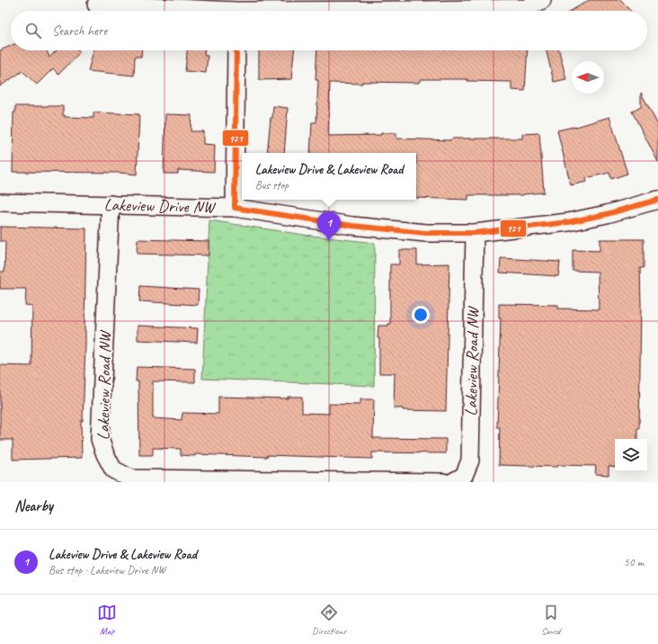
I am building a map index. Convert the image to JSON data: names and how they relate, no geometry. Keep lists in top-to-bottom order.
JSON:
{
  "streets": {
    "street": ["Lakeview Drive NW", "Lakeview Road NW"]
  },
  "crossings": [
    ["Lakeview Drive NW", "Lakeview Road NW"]
  ],
  "lines": ["transit line 921"],
  "north": "left",
  "page": {
    "search": "Search here",
    "popup": ["Lakeview Drive & Lakeview Road", "Bus stop"],
    "pins": "1",
    "heading": "Nearby",
    "list": [
      {
        "mark": "1",
        "name": "Lakeview Drive & Lakeview Road",
        "note": "Bus stop · Lakeview Drive NW",
        "value": "50 m"
      }
    ],
    "nav": ["Map", "Directions", "Saved"]
  }
}
